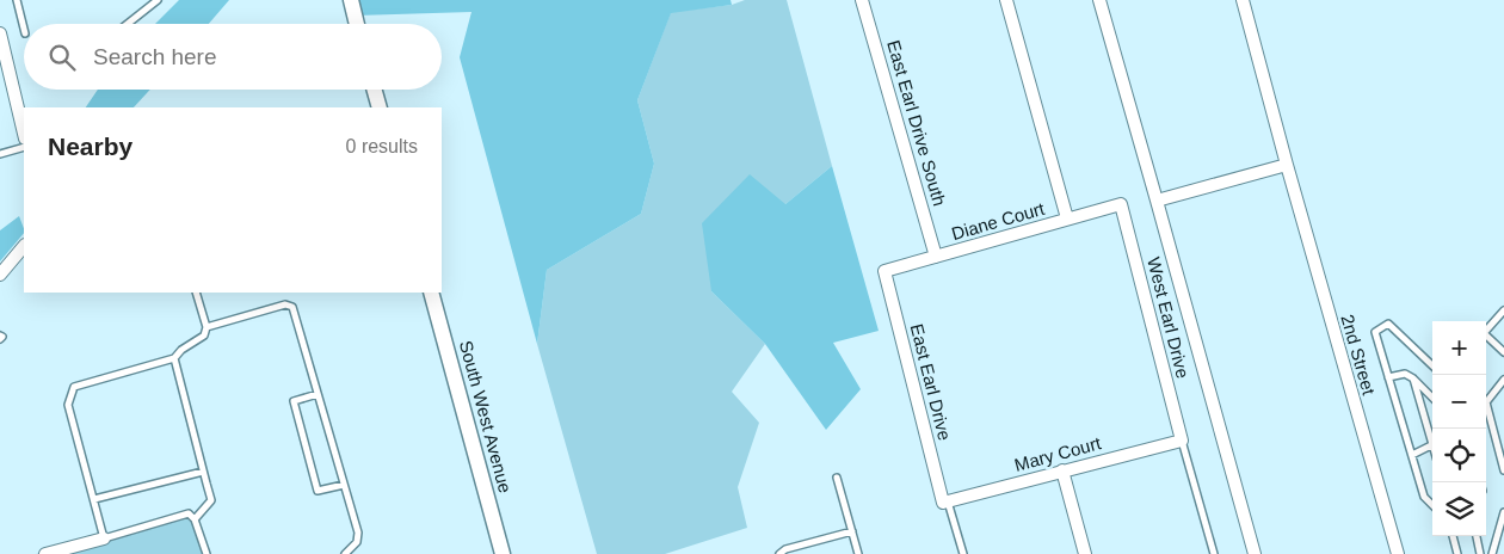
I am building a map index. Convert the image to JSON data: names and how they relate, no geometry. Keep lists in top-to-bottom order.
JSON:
{
  "streets": {
    "street": [
      "East Earl Drive South",
      "Diane Court",
      "West Earl Drive",
      "2nd Street",
      "East Earl Drive",
      "South West Avenue",
      "Mary Court"
    ]
  },
  "crossings": [
    ["East Earl Drive South", "Diane Court"],
    ["Diane Court", "West Earl Drive"],
    ["Diane Court", "East Earl Drive"],
    ["West Earl Drive", "Mary Court"],
    ["East Earl Drive", "Mary Court"]
  ],
  "page": {
    "search": "Search here",
    "heading": ["Nearby", "0 results"],
    "map_buttons": ["+", "−"]
  }
}
